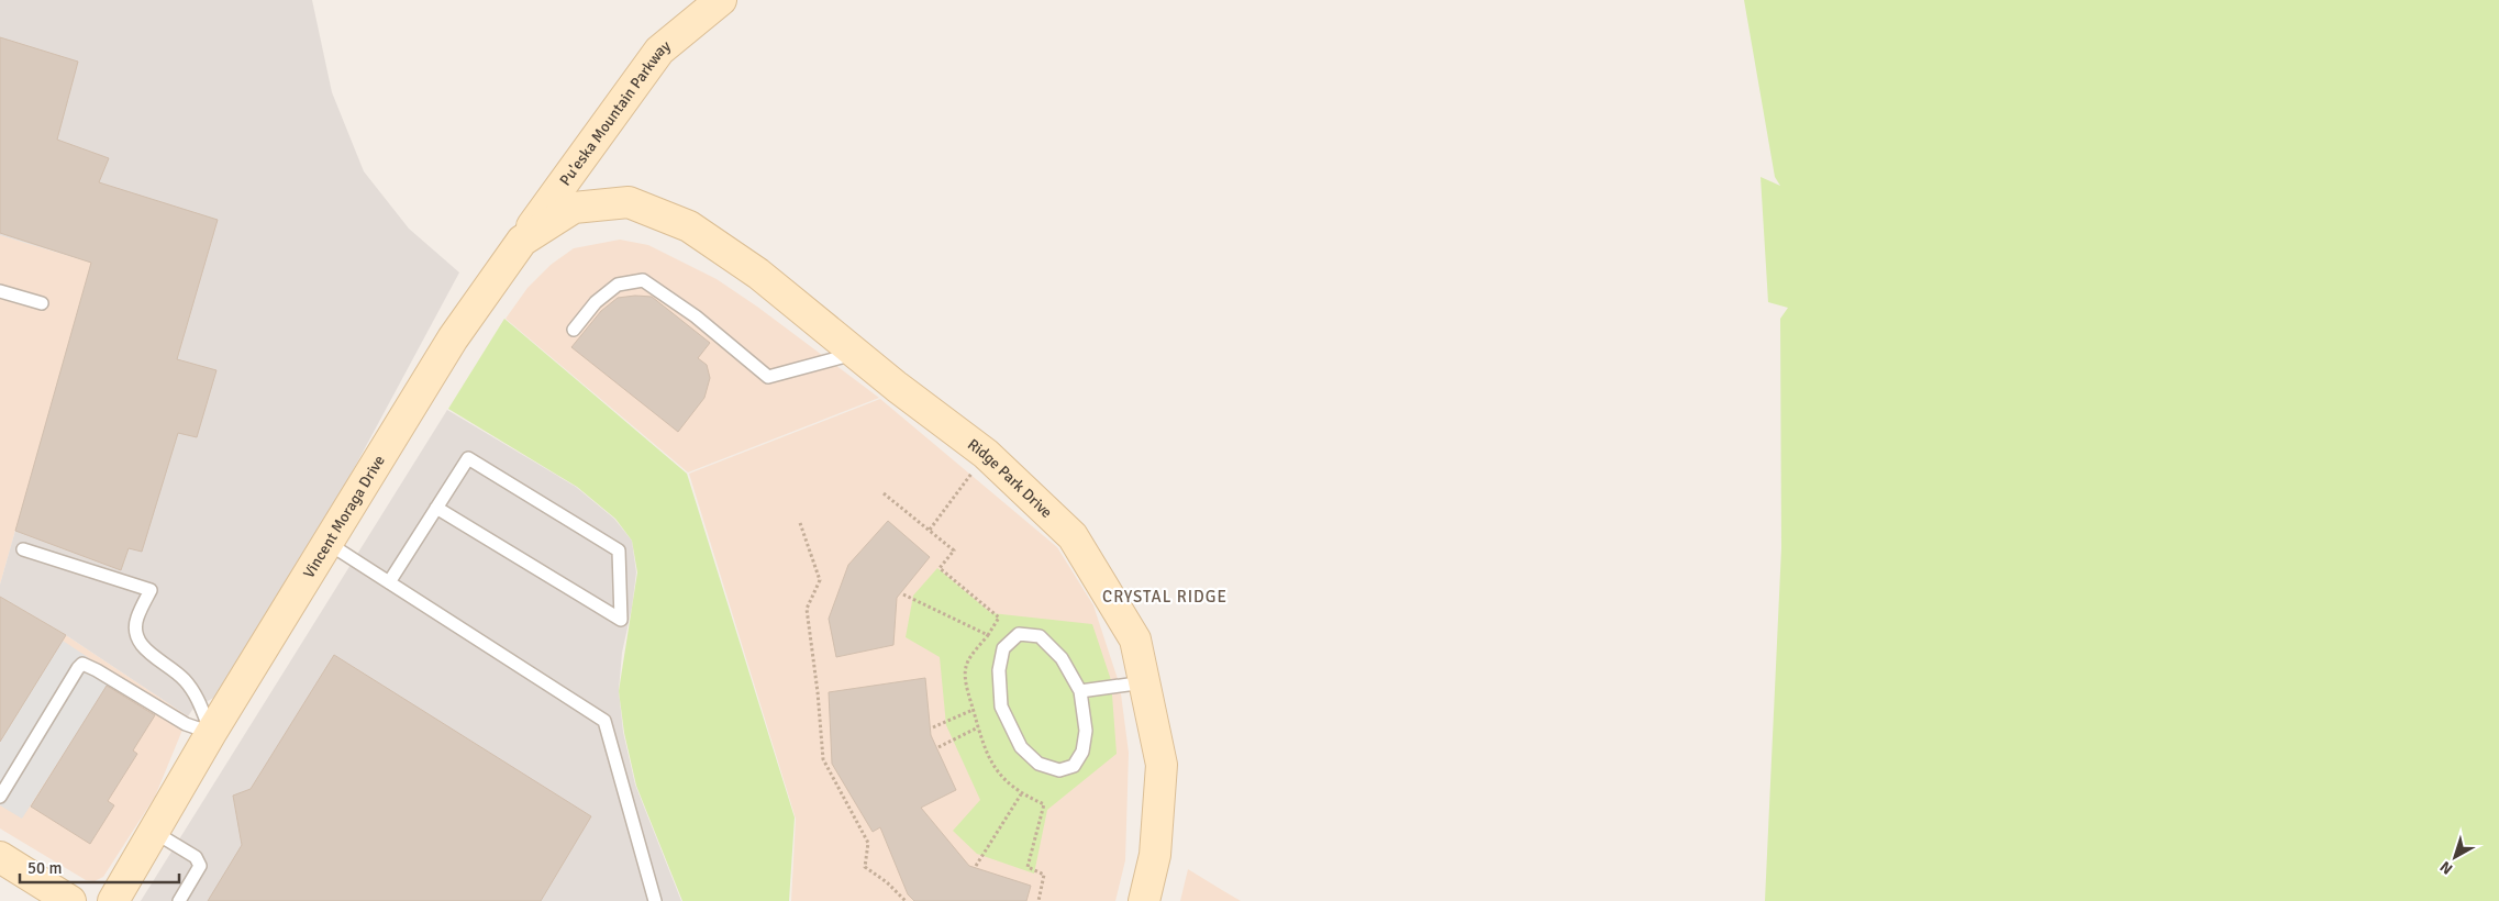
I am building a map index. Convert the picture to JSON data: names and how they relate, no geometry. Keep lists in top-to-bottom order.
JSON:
{
  "streets": {
    "street": ["Pu'eska Mountain Parkway", "Ridge Park Drive", "Vincent Moraga Drive"]
  },
  "crossings": [
    ["Pu'eska Mountain Parkway", "Vincent Moraga Drive"],
    ["Ridge Park Drive", "Vincent Moraga Drive"]
  ],
  "districts": ["CRYSTAL RIDGE"],
  "scale_bar": "50 m",
  "north": "bottom left"
}
